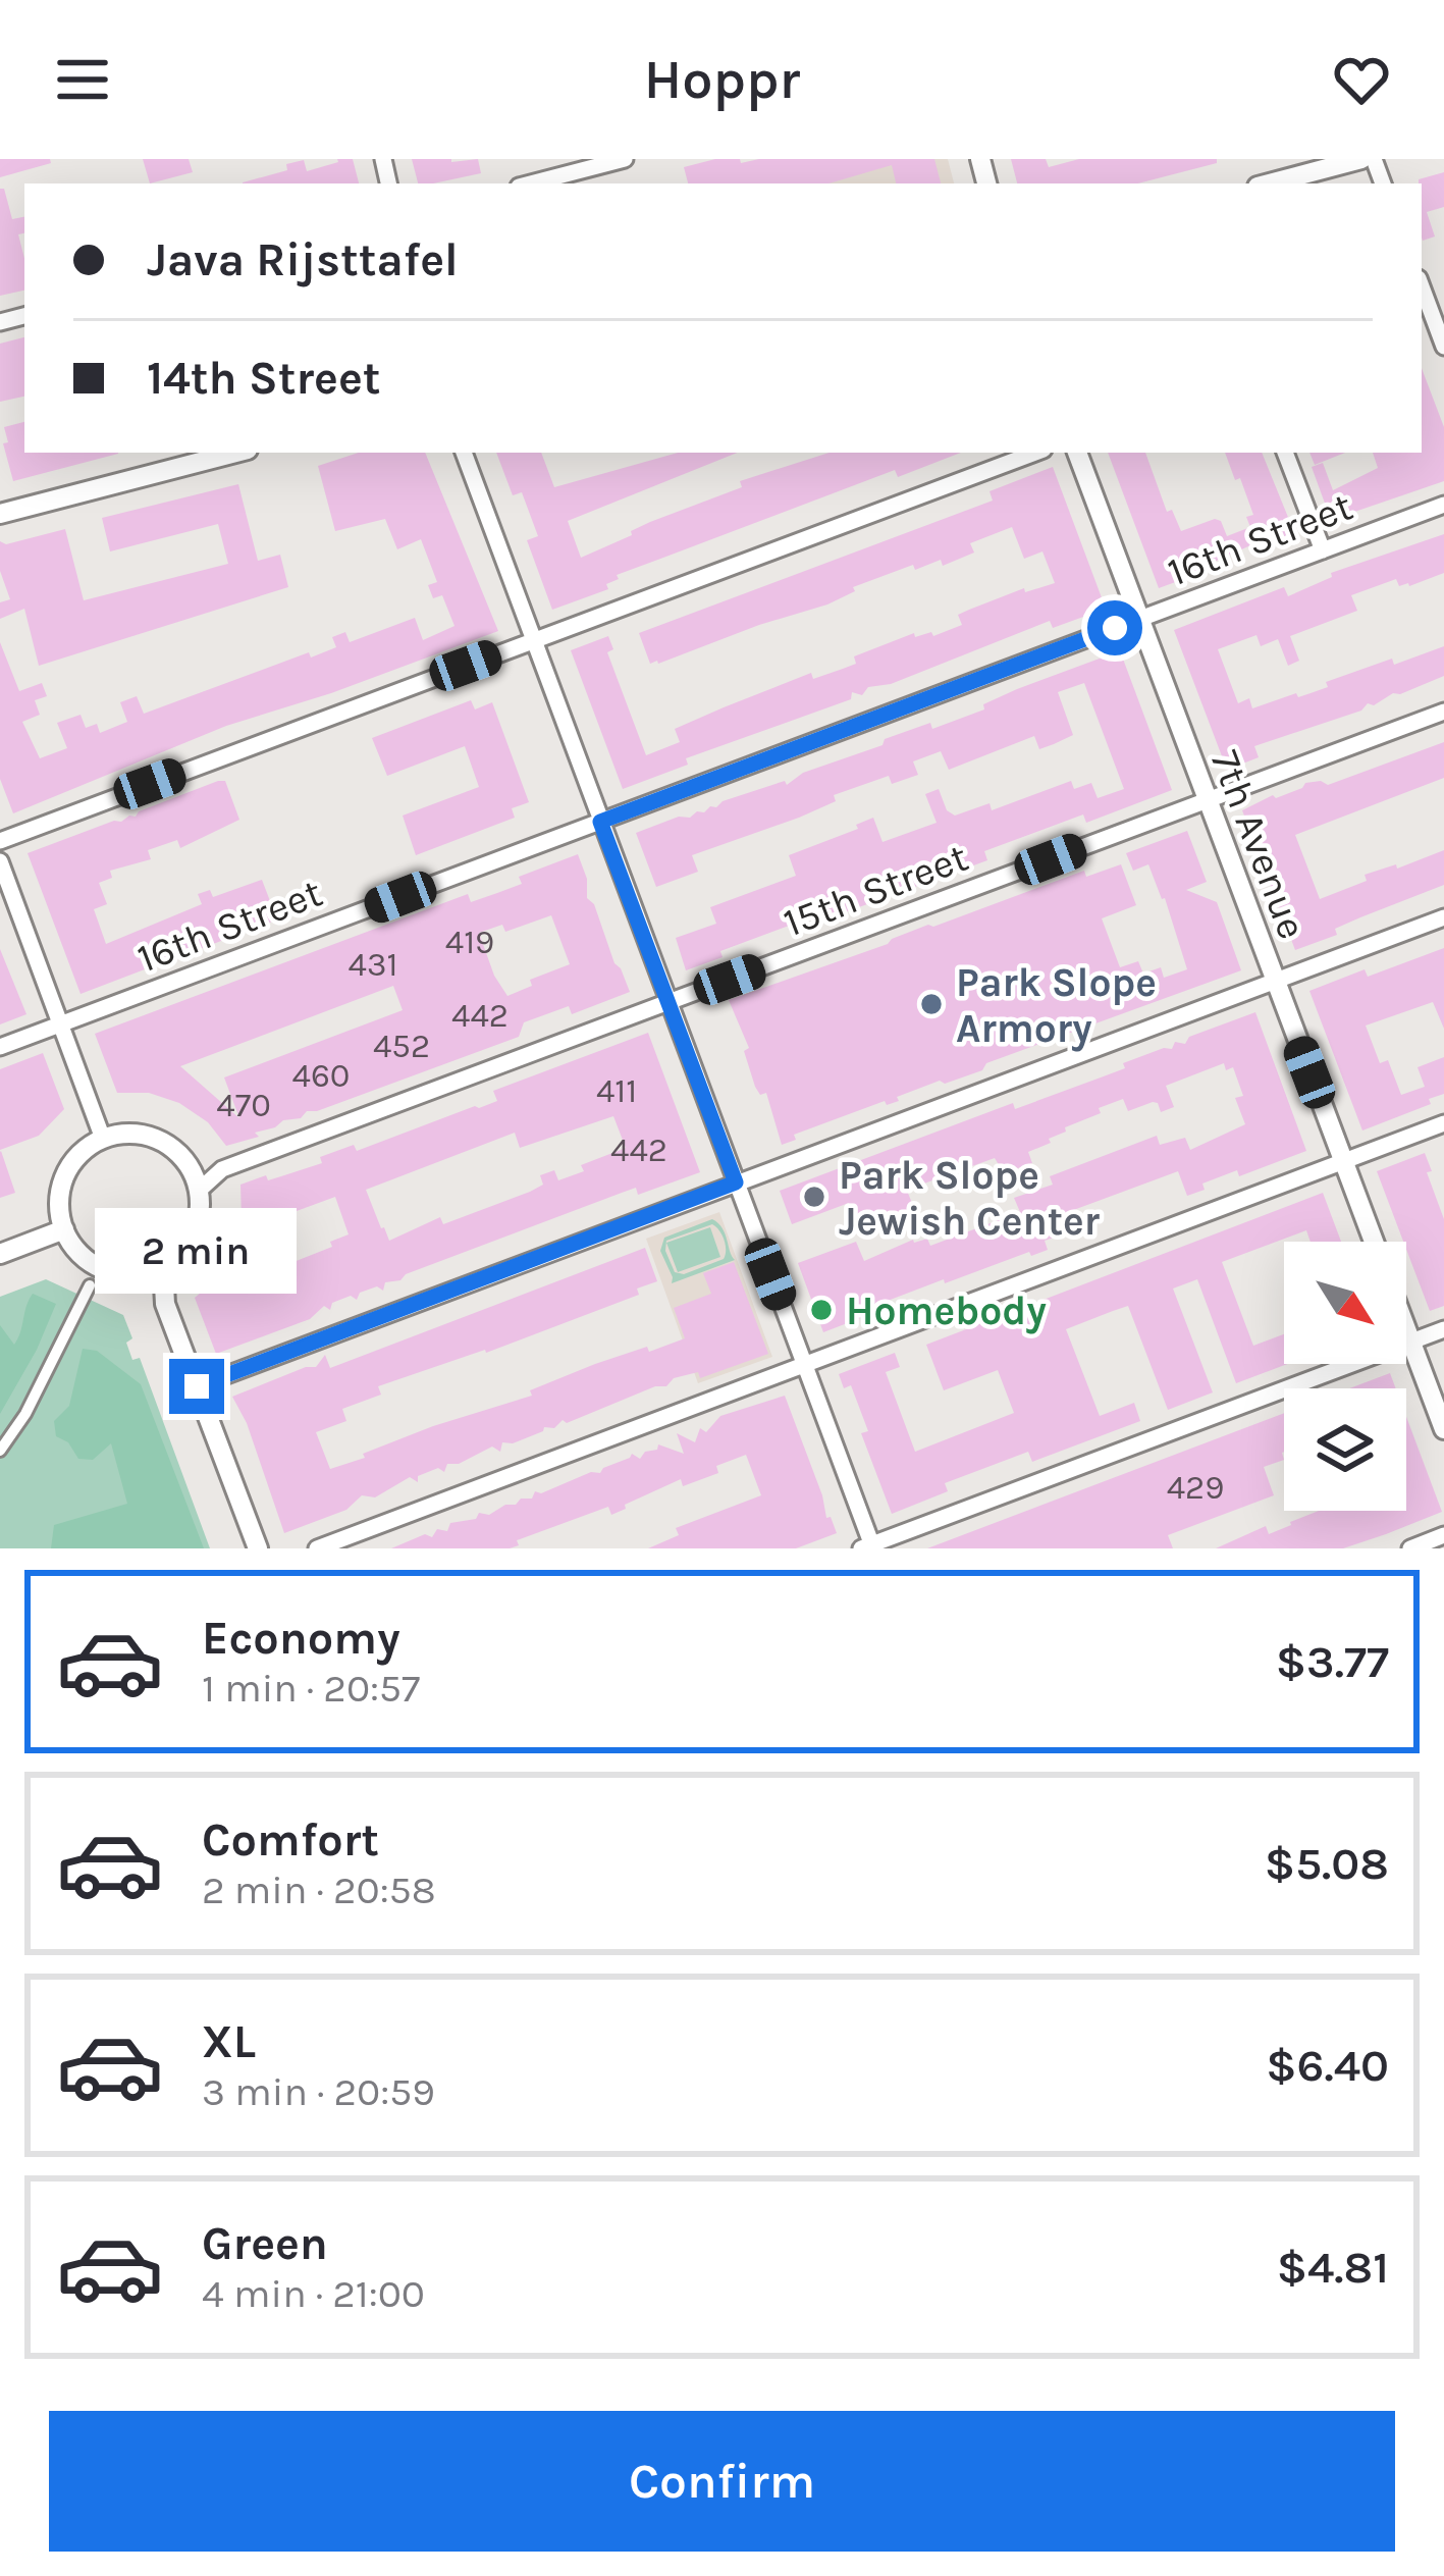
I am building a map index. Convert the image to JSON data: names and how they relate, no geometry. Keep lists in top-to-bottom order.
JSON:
{
  "streets": {
    "street": ["16th Street", "7th Avenue", "15th Street"]
  },
  "crossings": [
    ["16th Street", "7th Avenue"],
    ["7th Avenue", "15th Street"]
  ],
  "places": ["Park Slope Armory", "Park Slope Jewish Center", "Homebody"],
  "house_numbers": [
    "419",
    "431",
    "442",
    "452",
    "460",
    "411",
    "470",
    "442",
    "429"
  ],
  "north": "bottom right",
  "page": {
    "header": "Hoppr",
    "banner": ["Java Rijsttafel", "14th Street"],
    "bubble": "2 min",
    "list": [
      {
        "name": "Economy",
        "note": "1 min · 20:57",
        "value": "$3.77"
      },
      {
        "name": "Comfort",
        "note": "2 min · 20:58",
        "value": "$5.08"
      },
      {
        "name": "XL",
        "note": "3 min · 20:59",
        "value": "$6.40"
      },
      {
        "name": "Green",
        "note": "4 min · 21:00",
        "value": "$4.81"
      }
    ],
    "buttons": "Confirm"
  }
}
